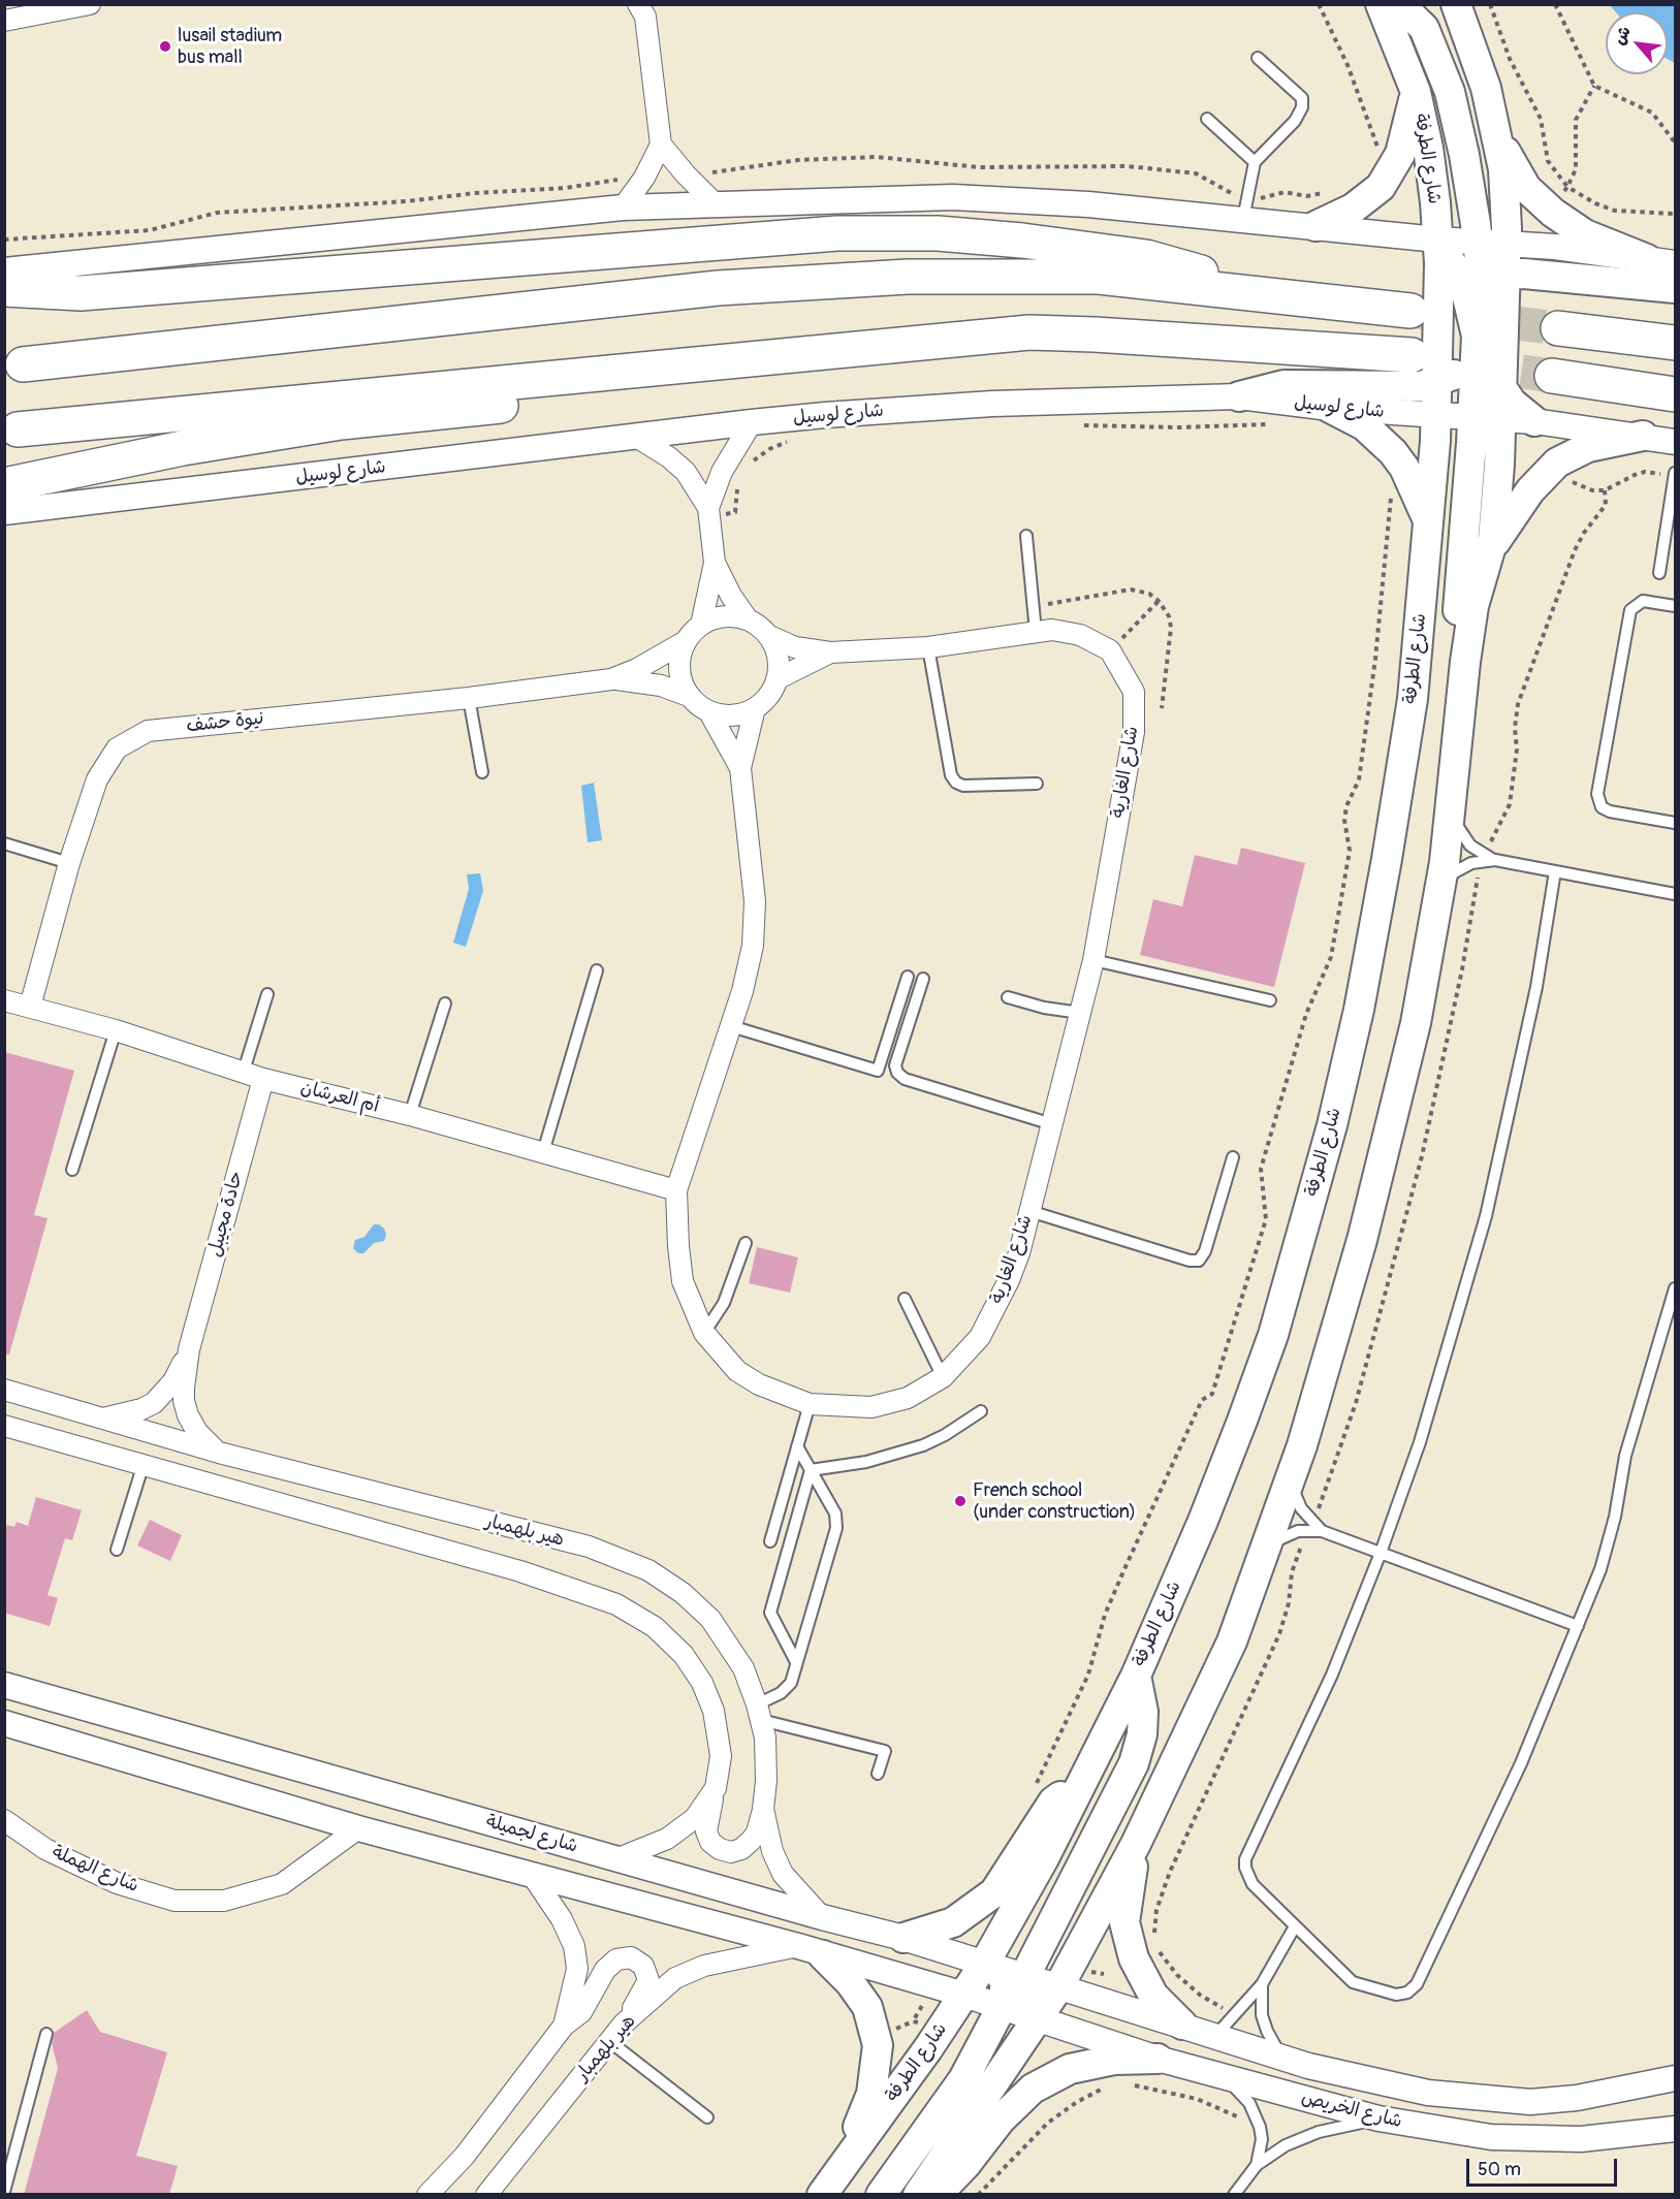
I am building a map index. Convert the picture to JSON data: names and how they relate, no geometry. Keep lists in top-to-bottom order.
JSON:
{
  "streets": {
    "main road": ["شارع الطرفة"],
    "street": [
      "شارع لوسيل",
      "نيوة حشف",
      "شارع الغارية",
      "أم العرشان",
      "حادة مجيبل",
      "هير بلهمبار",
      "شارع لجميلة",
      "شارع الهملة",
      "شارع الخريص"
    ]
  },
  "crossings": [
    ["شارع الطرفة", "شارع لوسيل"],
    ["شارع الطرفة", "شارع لجميلة"],
    ["نيوة حشف", "شارع الغارية"],
    ["نيوة حشف", "أم العرشان"],
    ["شارع الغارية", "أم العرشان"],
    ["أم العرشان", "حادة مجيبل"],
    ["حادة مجيبل", "هير بلهمبار"],
    ["هير بلهمبار", "شارع لجميلة"],
    ["شارع لجميلة", "شارع الهملة"],
    ["شارع لجميلة", "شارع الخريص"]
  ],
  "places": ["lusail stadium bus mall", "French school (under construction)"],
  "scale_bar": "50 m",
  "north": "top left"
}
